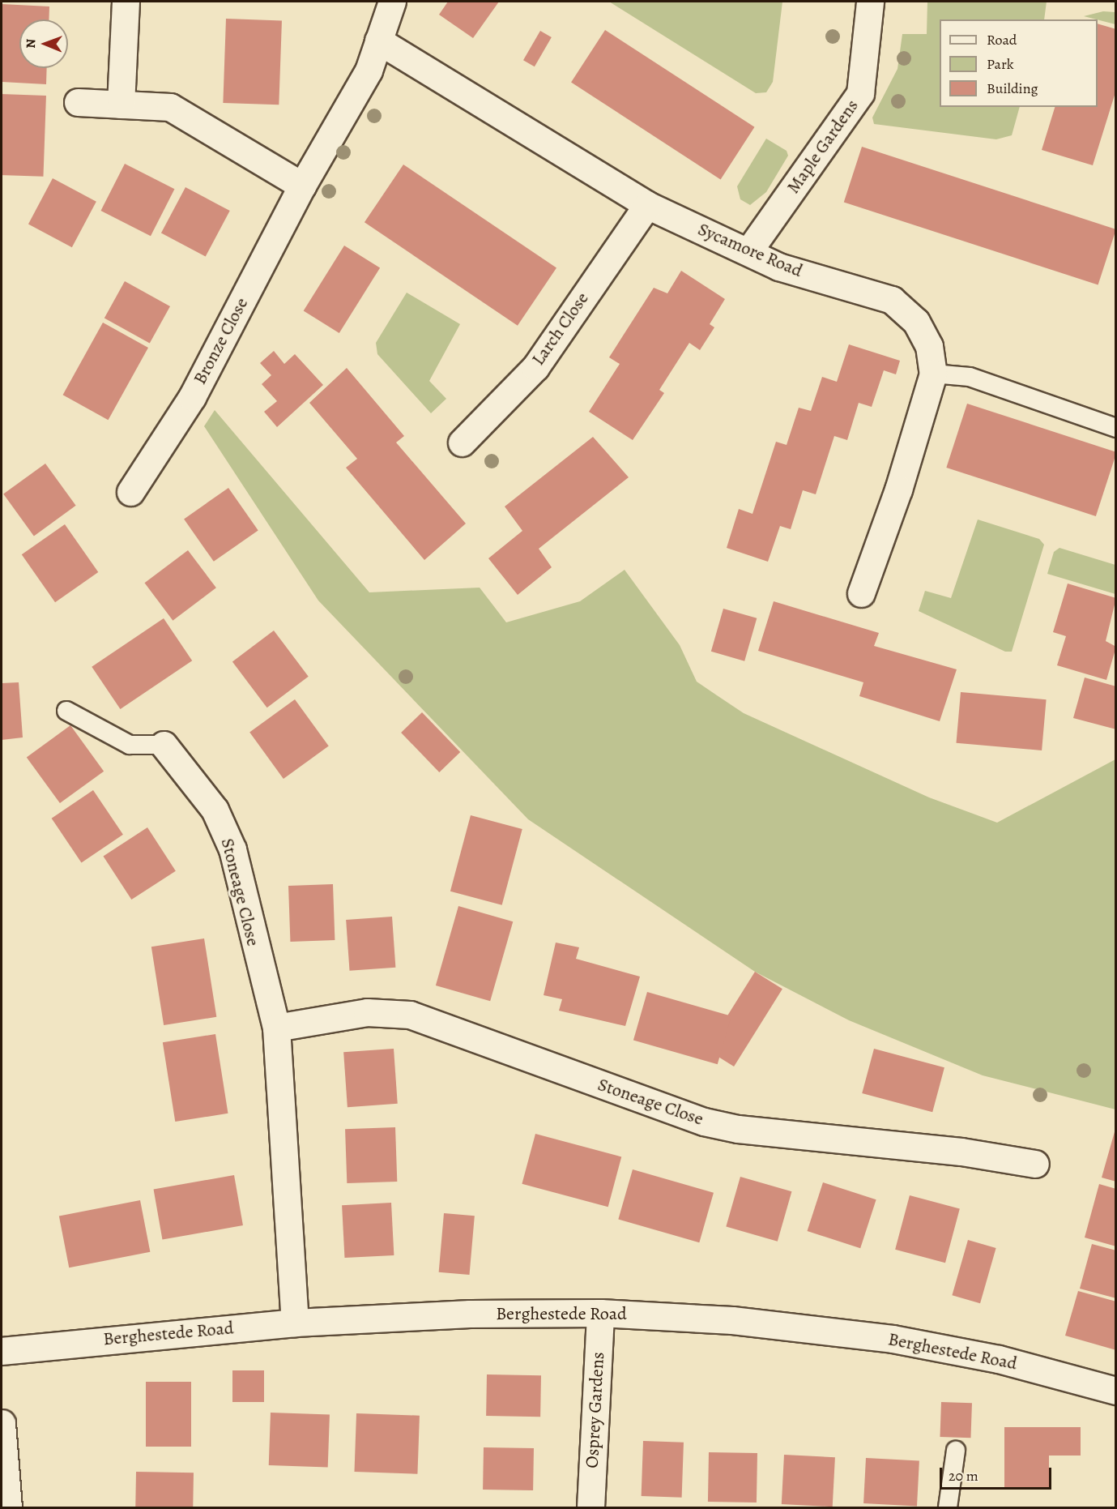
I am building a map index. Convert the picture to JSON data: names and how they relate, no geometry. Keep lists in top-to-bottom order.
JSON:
{
  "streets": {
    "street": [
      "Maple Gardens",
      "Sycamore Road",
      "Larch Close",
      "Bronze Close",
      "Stoneage Close",
      "Berghestede Road",
      "Osprey Gardens"
    ]
  },
  "crossings": [
    ["Maple Gardens", "Sycamore Road"],
    ["Sycamore Road", "Larch Close"],
    ["Sycamore Road", "Bronze Close"],
    ["Stoneage Close", "Berghestede Road"],
    ["Berghestede Road", "Osprey Gardens"]
  ],
  "legend": ["Road", "Park", "Building"],
  "scale_bar": "20 m",
  "north": "left"
}
